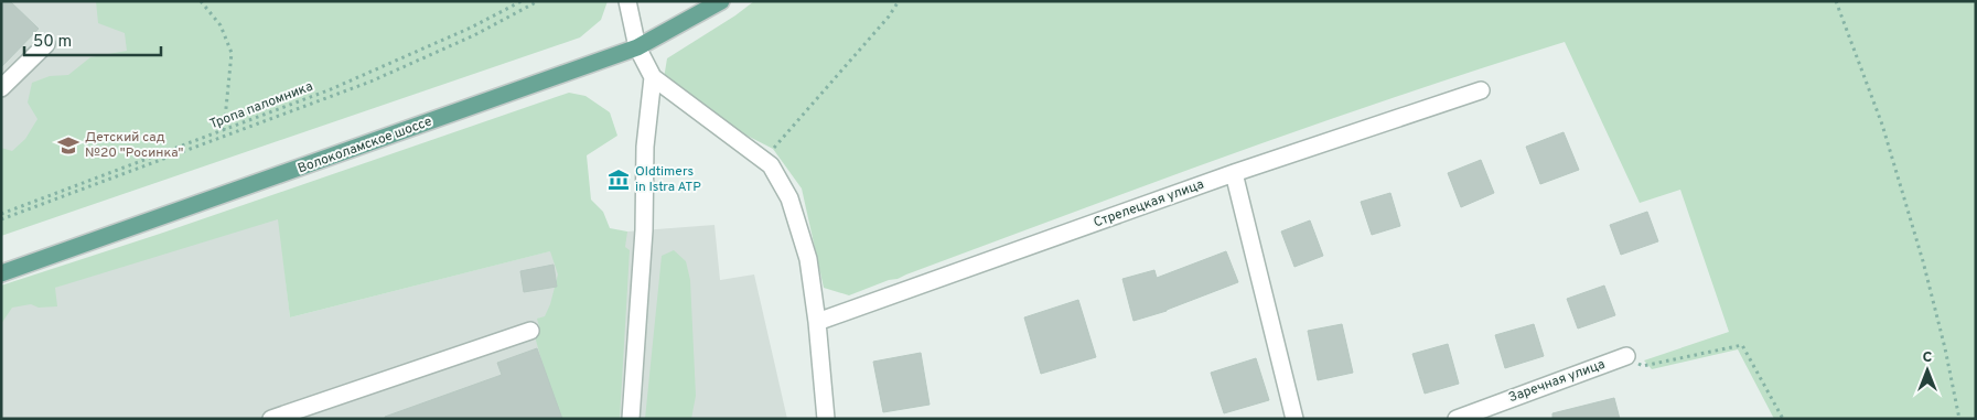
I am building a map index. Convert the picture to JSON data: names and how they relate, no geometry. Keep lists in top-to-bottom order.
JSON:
{
  "streets": {
    "main road": ["Волоколамское шоссе"],
    "street": ["Стрелецкая улица", "Заречная улица"],
    "path": ["Тропа паломника"]
  },
  "places": {
    "school or university": ["Детский сад №20 \"Росинка\""],
    "museum": ["Oldtimers in Istra ATP"]
  },
  "scale_bar": "50 m",
  "north": "top"
}
